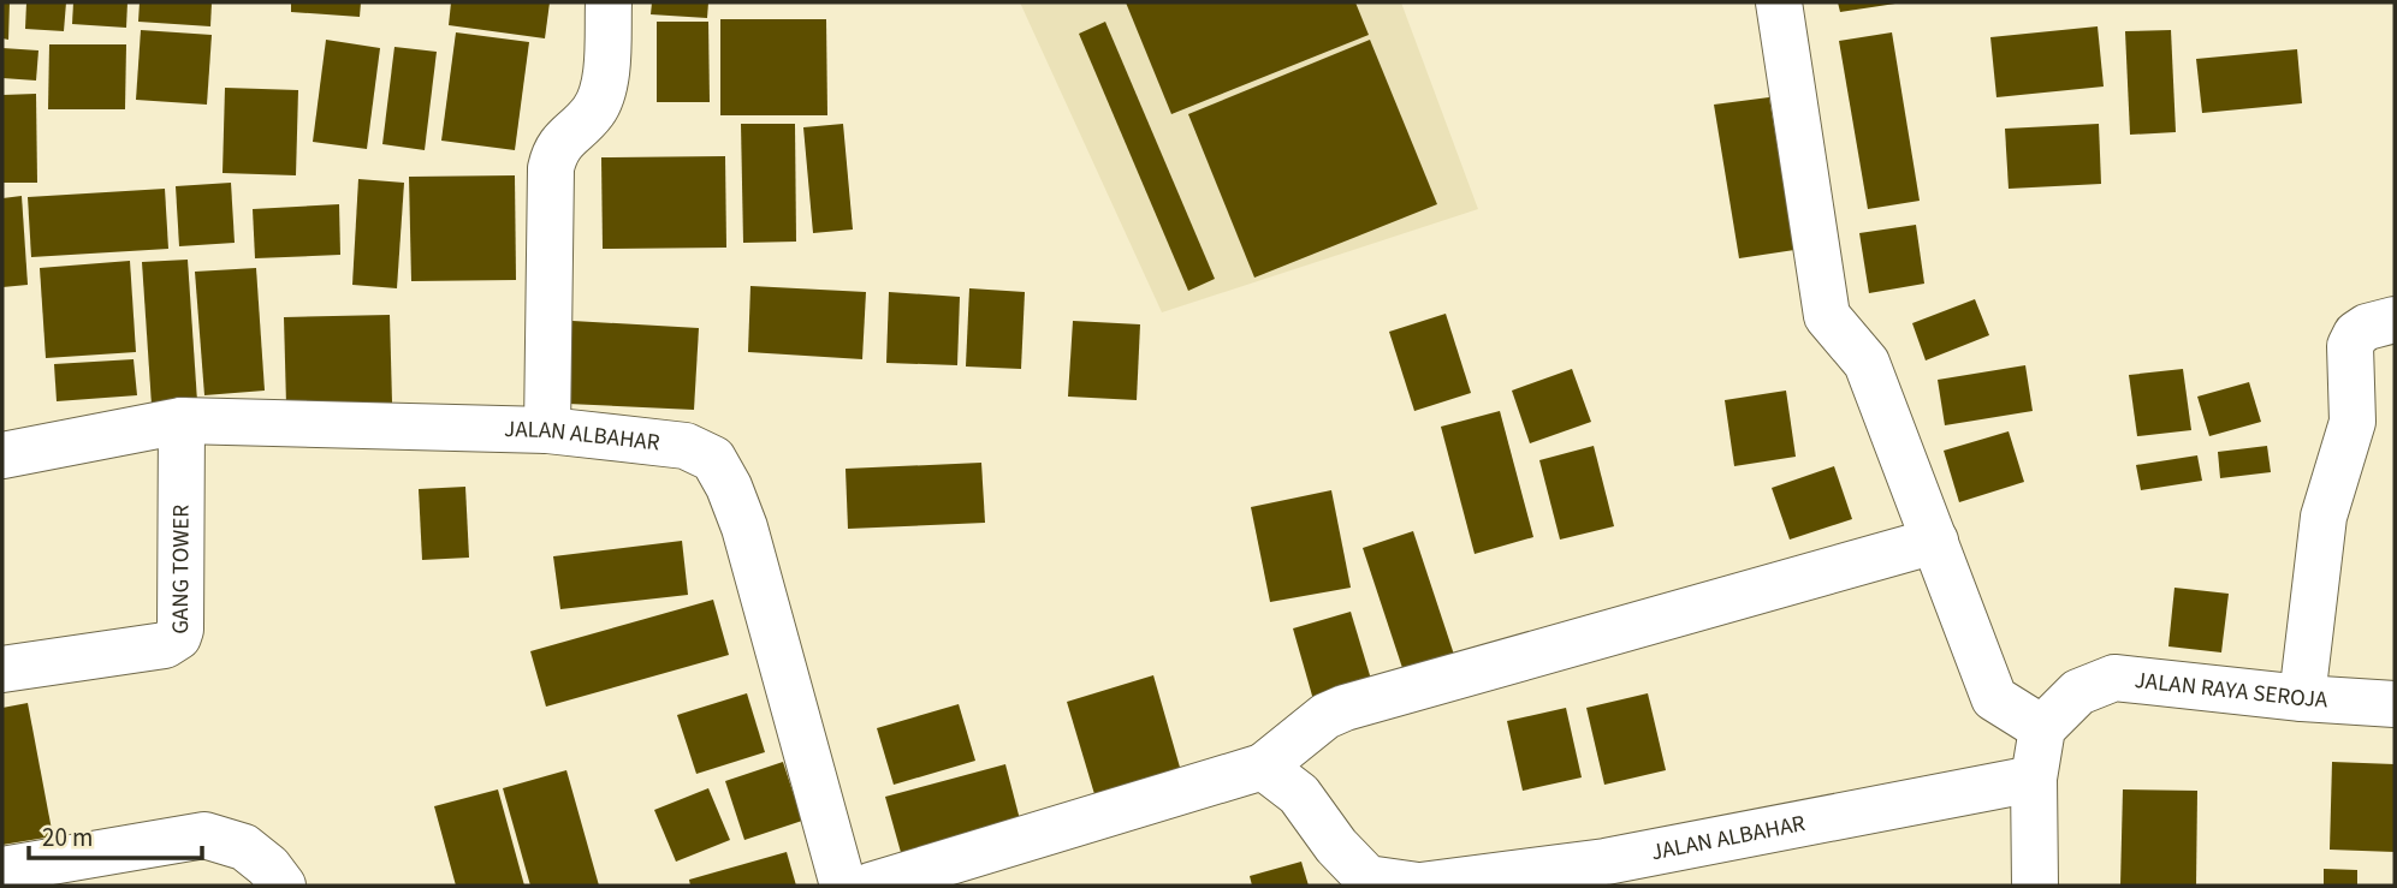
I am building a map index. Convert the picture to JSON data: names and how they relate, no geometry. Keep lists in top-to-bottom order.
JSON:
{
  "streets": {
    "street": ["JALAN ALBAHAR", "GANG TOWER", "JALAN RAYA SEROJA"]
  },
  "crossings": [
    ["JALAN ALBAHAR", "GANG TOWER"]
  ],
  "scale_bar": "20 m"
}
